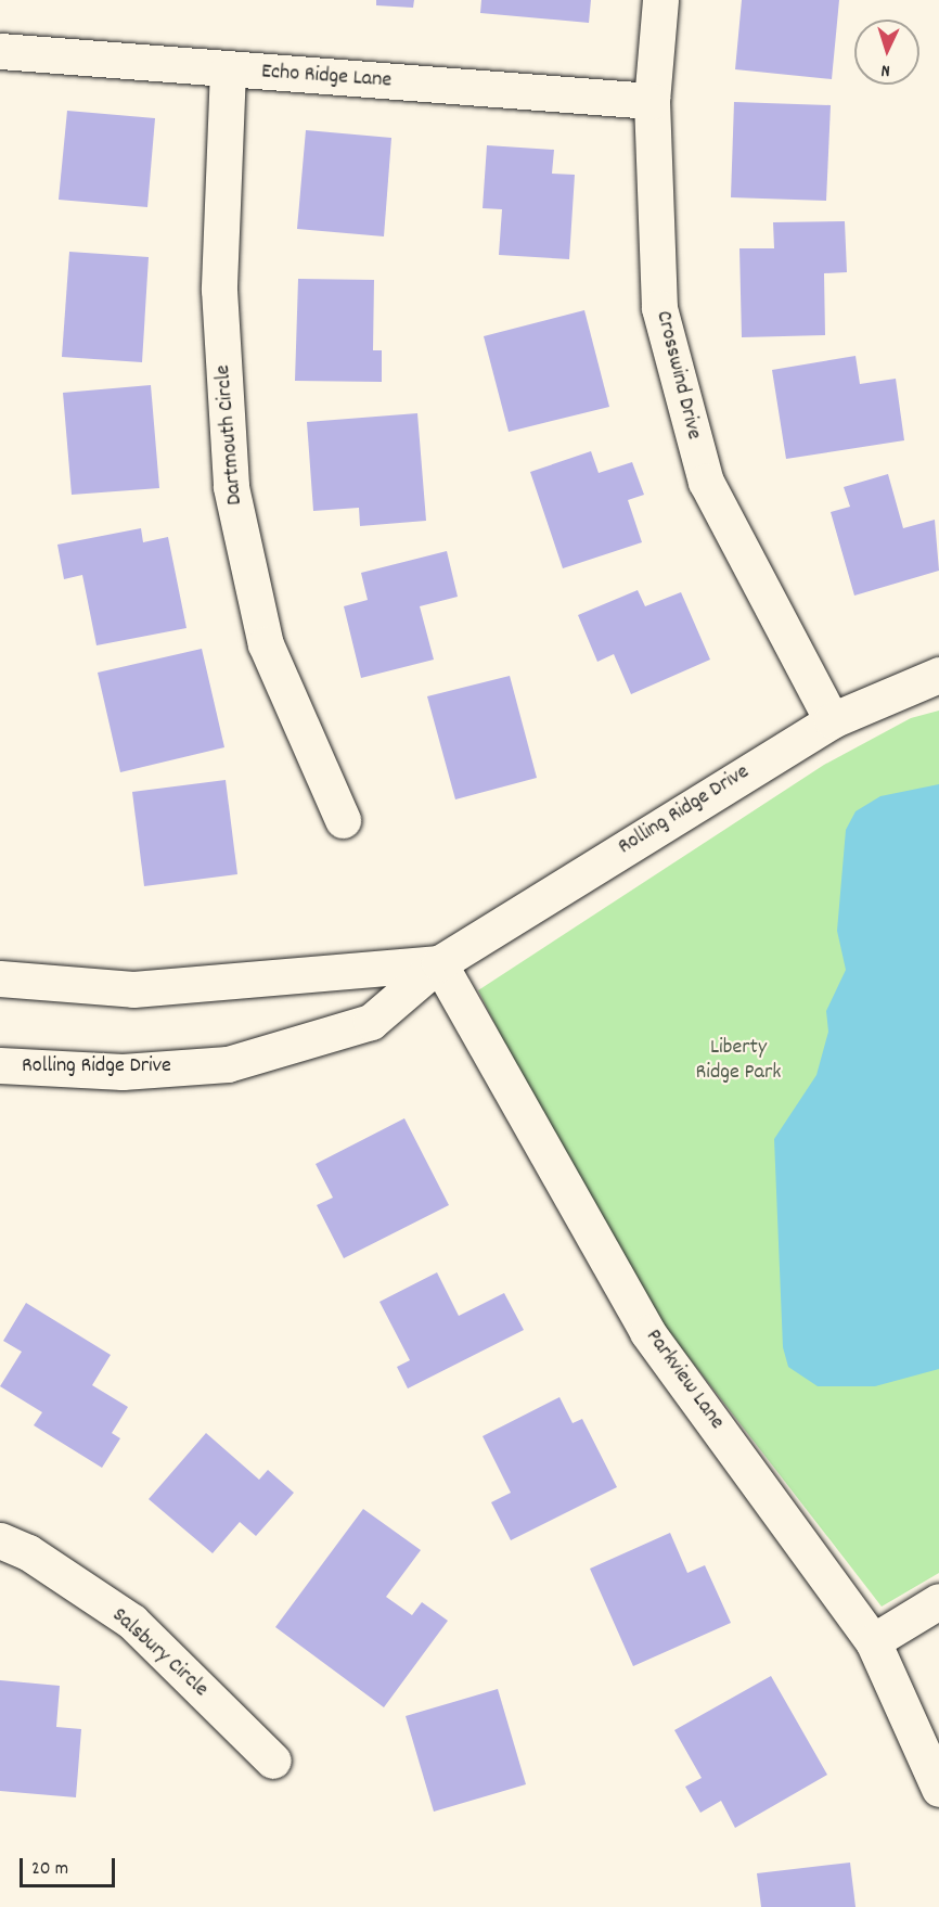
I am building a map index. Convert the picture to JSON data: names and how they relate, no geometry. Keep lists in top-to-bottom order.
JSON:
{
  "streets": {
    "street": [
      "Echo Ridge Lane",
      "Crosswind Drive",
      "Dartmouth Circle",
      "Rolling Ridge Drive",
      "Parkview Lane",
      "Salsbury Circle"
    ]
  },
  "crossings": [
    ["Echo Ridge Lane", "Crosswind Drive"],
    ["Echo Ridge Lane", "Dartmouth Circle"],
    ["Crosswind Drive", "Rolling Ridge Drive"],
    ["Rolling Ridge Drive", "Parkview Lane"]
  ],
  "parks": ["Liberty Ridge Park"],
  "scale_bar": "20 m",
  "north": "bottom"
}
